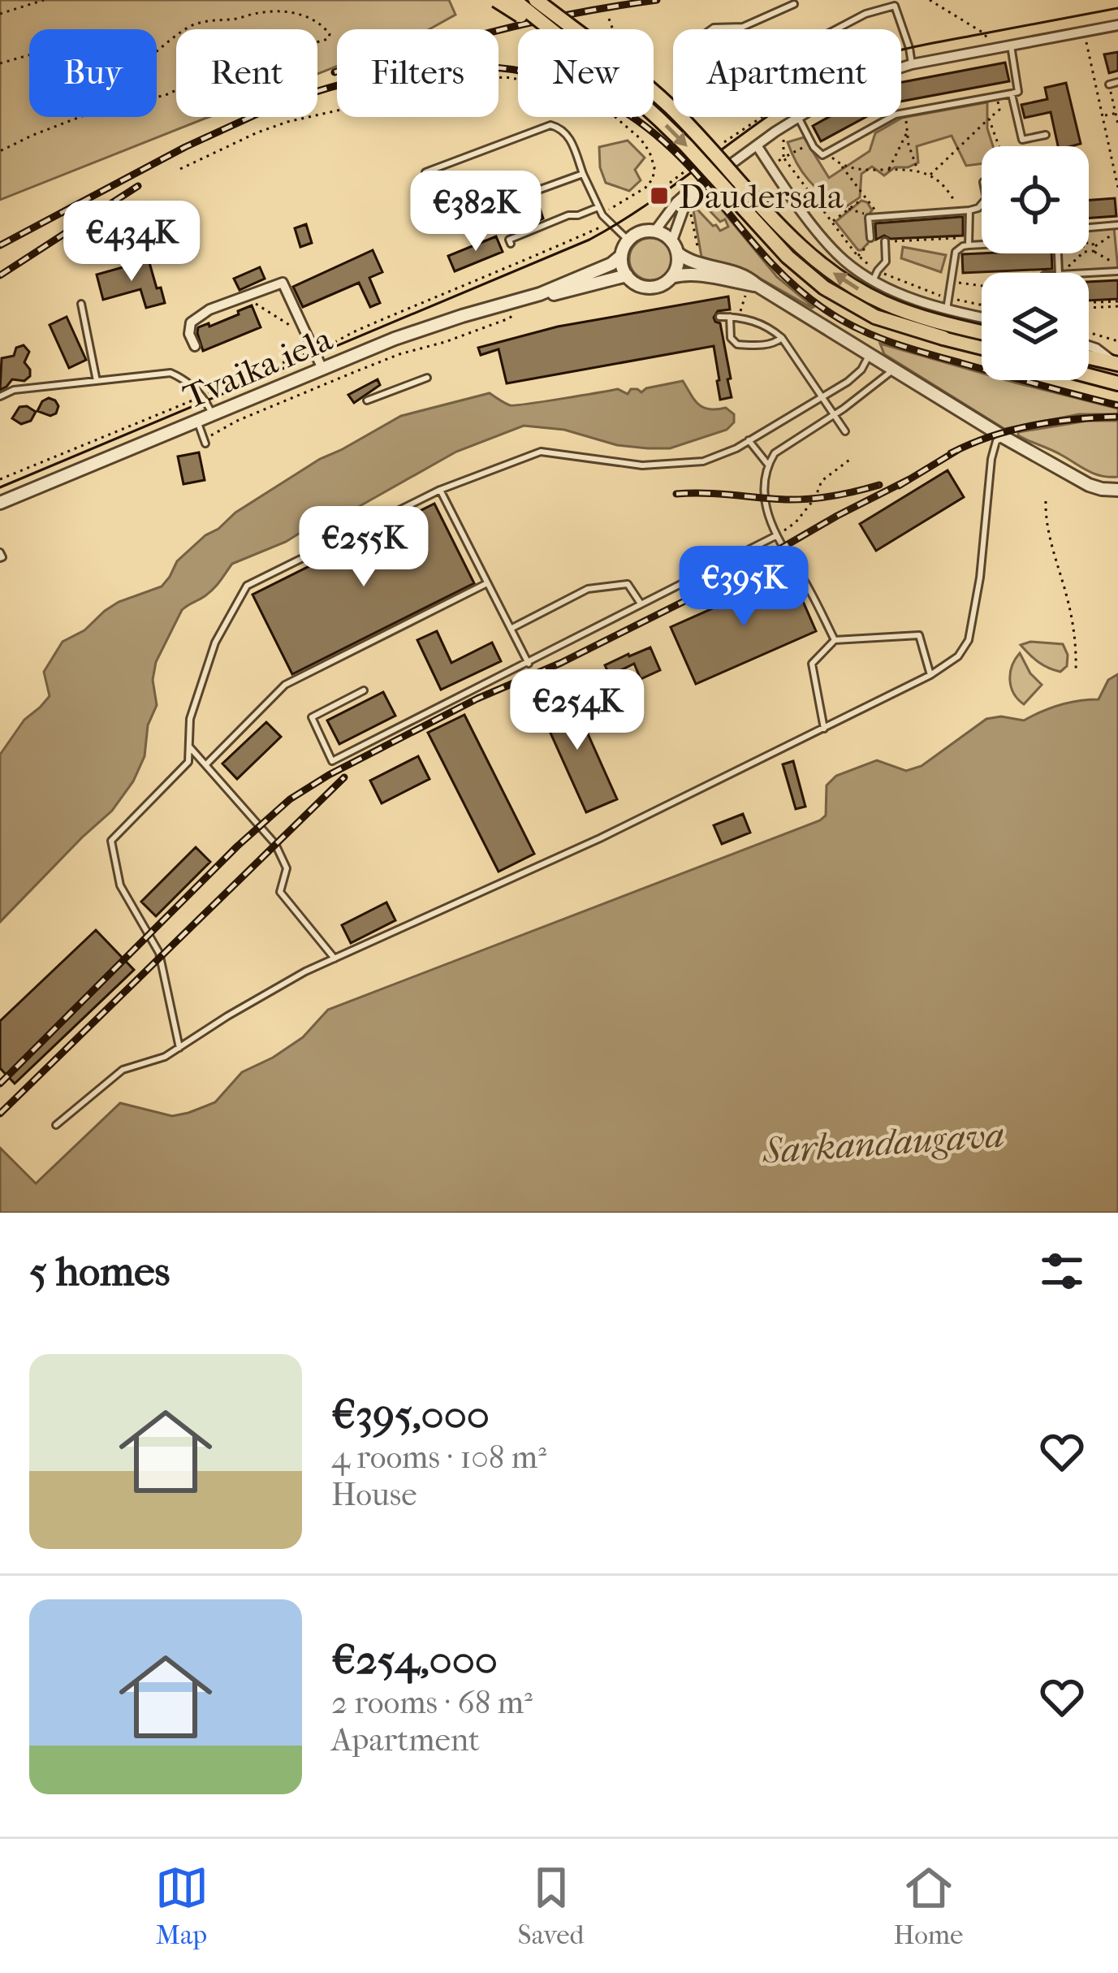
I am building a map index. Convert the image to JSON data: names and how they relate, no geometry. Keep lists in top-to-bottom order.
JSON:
{
  "streets": {
    "street": ["Tvaika iela"]
  },
  "water": ["Sarkandaugava"],
  "places": {
    "transit": ["Daudersala"]
  },
  "page": {
    "chip": [
      "Buy",
      "Rent",
      "Filters",
      "New",
      "Apartment"
    ],
    "price": [
      "€382K",
      "€434K",
      "€255K",
      "€395K",
      "€254K"
    ],
    "heading": "5 homes",
    "list": [
      {
        "name": "€395,000",
        "note": "4 rooms · 108 m² · House"
      },
      {
        "name": "€254,000",
        "note": "2 rooms · 68 m² · Apartment"
      }
    ],
    "tabs": ["Map", "Saved", "Home"]
  }
}
